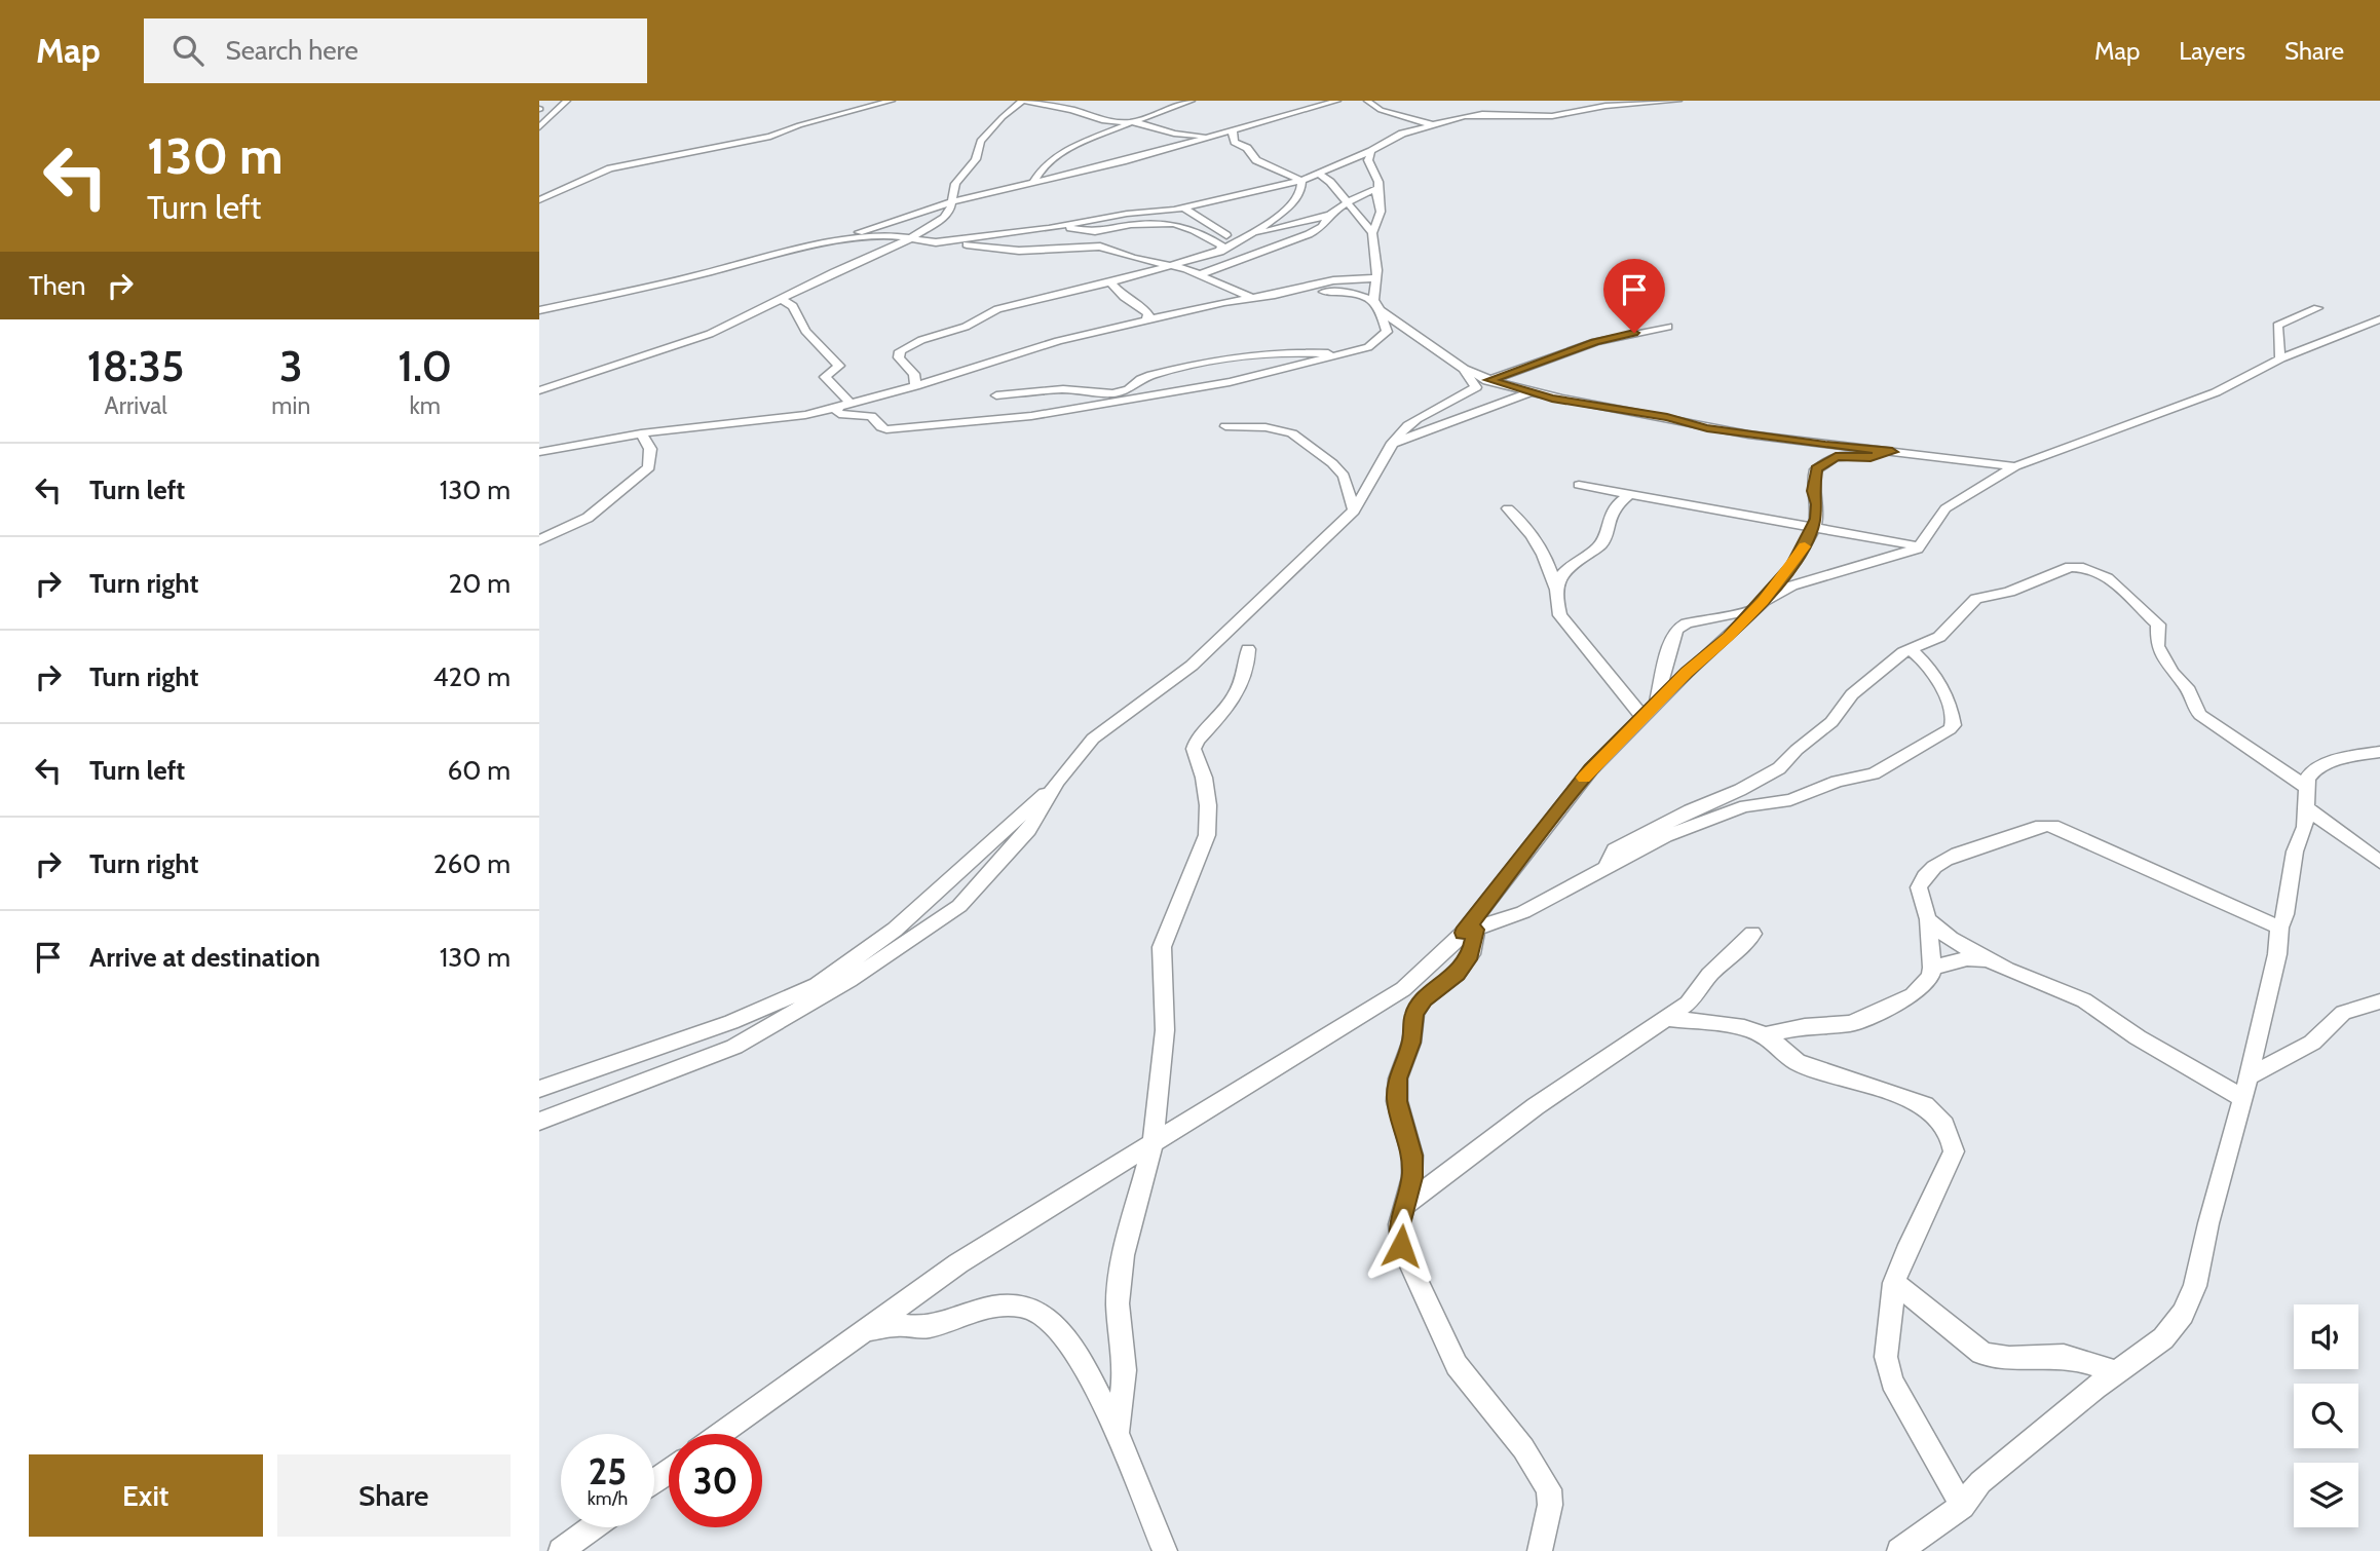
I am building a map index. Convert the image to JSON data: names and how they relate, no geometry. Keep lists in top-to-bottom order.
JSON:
{
  "page": {
    "header": "Map",
    "search": "Search here",
    "nav": ["Map", "Layers", "Share"],
    "turn": ["130 m", "Turn left"],
    "then": "Then",
    "eta": [
      "18:35",
      "Arrival",
      "3",
      "min",
      "1.0",
      "km"
    ],
    "list": [
      {
        "name": "Turn left",
        "value": "130 m"
      },
      {
        "name": "Turn right",
        "value": "20 m"
      },
      {
        "name": "Turn right",
        "value": "420 m"
      },
      {
        "name": "Turn left",
        "value": "60 m"
      },
      {
        "name": "Turn right",
        "value": "260 m"
      },
      {
        "name": "Arrive at destination",
        "value": "130 m"
      }
    ],
    "speed": "25 km/h",
    "limit": "30",
    "buttons": ["Exit", "Share"]
  }
}
